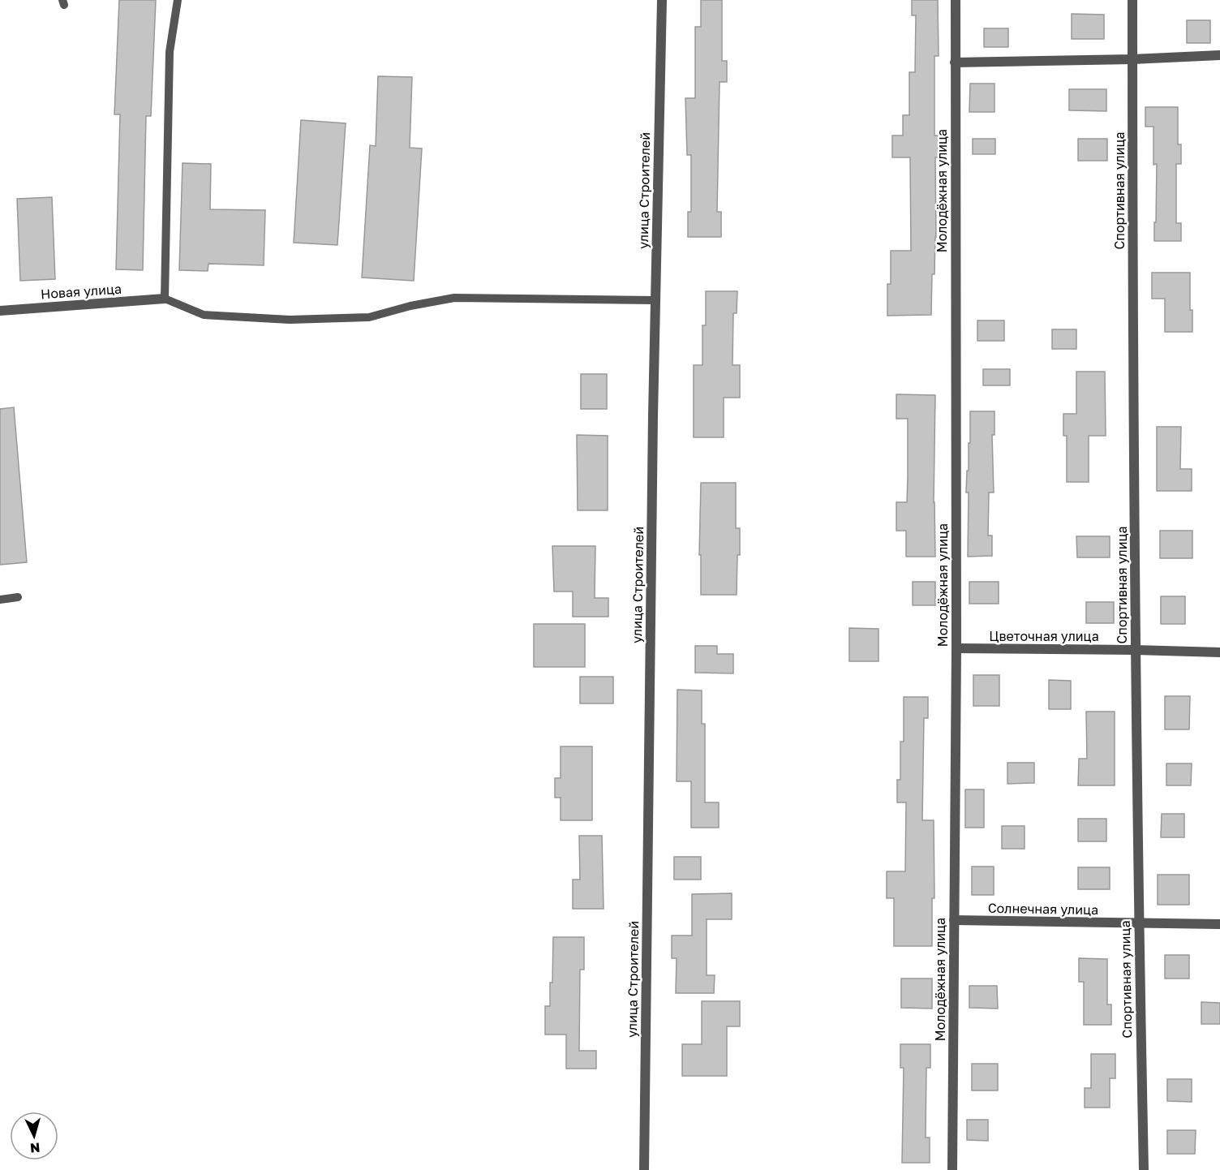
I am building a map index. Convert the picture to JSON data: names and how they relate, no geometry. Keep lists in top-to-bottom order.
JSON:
{
  "streets": {
    "street": [
      "улица Строителей",
      "Молодёжная улица",
      "Спортивная улица",
      "Новая улица",
      "Цветочная улица",
      "Солнечная улица"
    ]
  },
  "crossings": [
    ["Молодёжная улица", "Цветочная улица"],
    ["Молодёжная улица", "Солнечная улица"],
    ["Спортивная улица", "Цветочная улица"],
    ["Спортивная улица", "Солнечная улица"]
  ],
  "north": "bottom"
}
